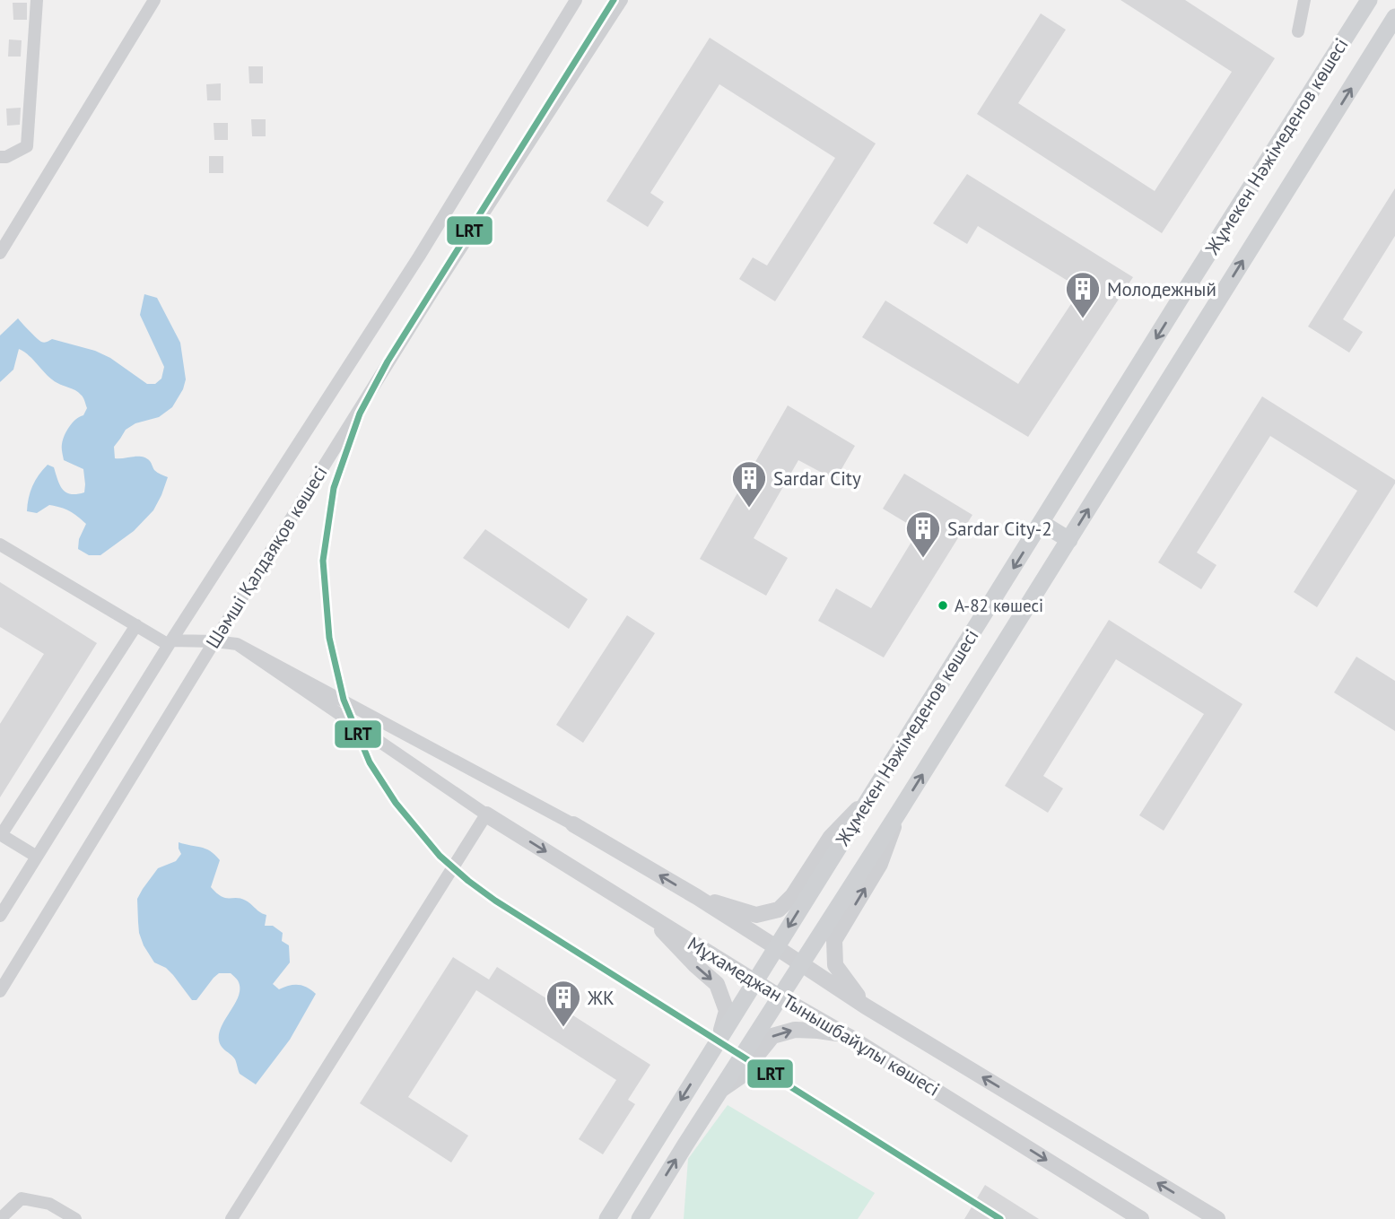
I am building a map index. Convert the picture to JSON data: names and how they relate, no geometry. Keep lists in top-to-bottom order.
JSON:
{
  "streets": {
    "main road": ["Жұмекен Нәжімеденов көшесі"],
    "street": ["Шәмші Қалдаяқов көшесі", "Мұхамеджан Тынышбайұлы көшесі"]
  },
  "crossings": [
    ["Жұмекен Нәжімеденов көшесі", "Мұхамеджан Тынышбайұлы көшесі"]
  ],
  "places": {
    "building": [
      "Молодежный",
      "Sardar City",
      "Sardar City-2",
      "ЖК"
    ],
    "other": ["A-82 көшесі"]
  },
  "lines": ["transit line LRT"]
}
